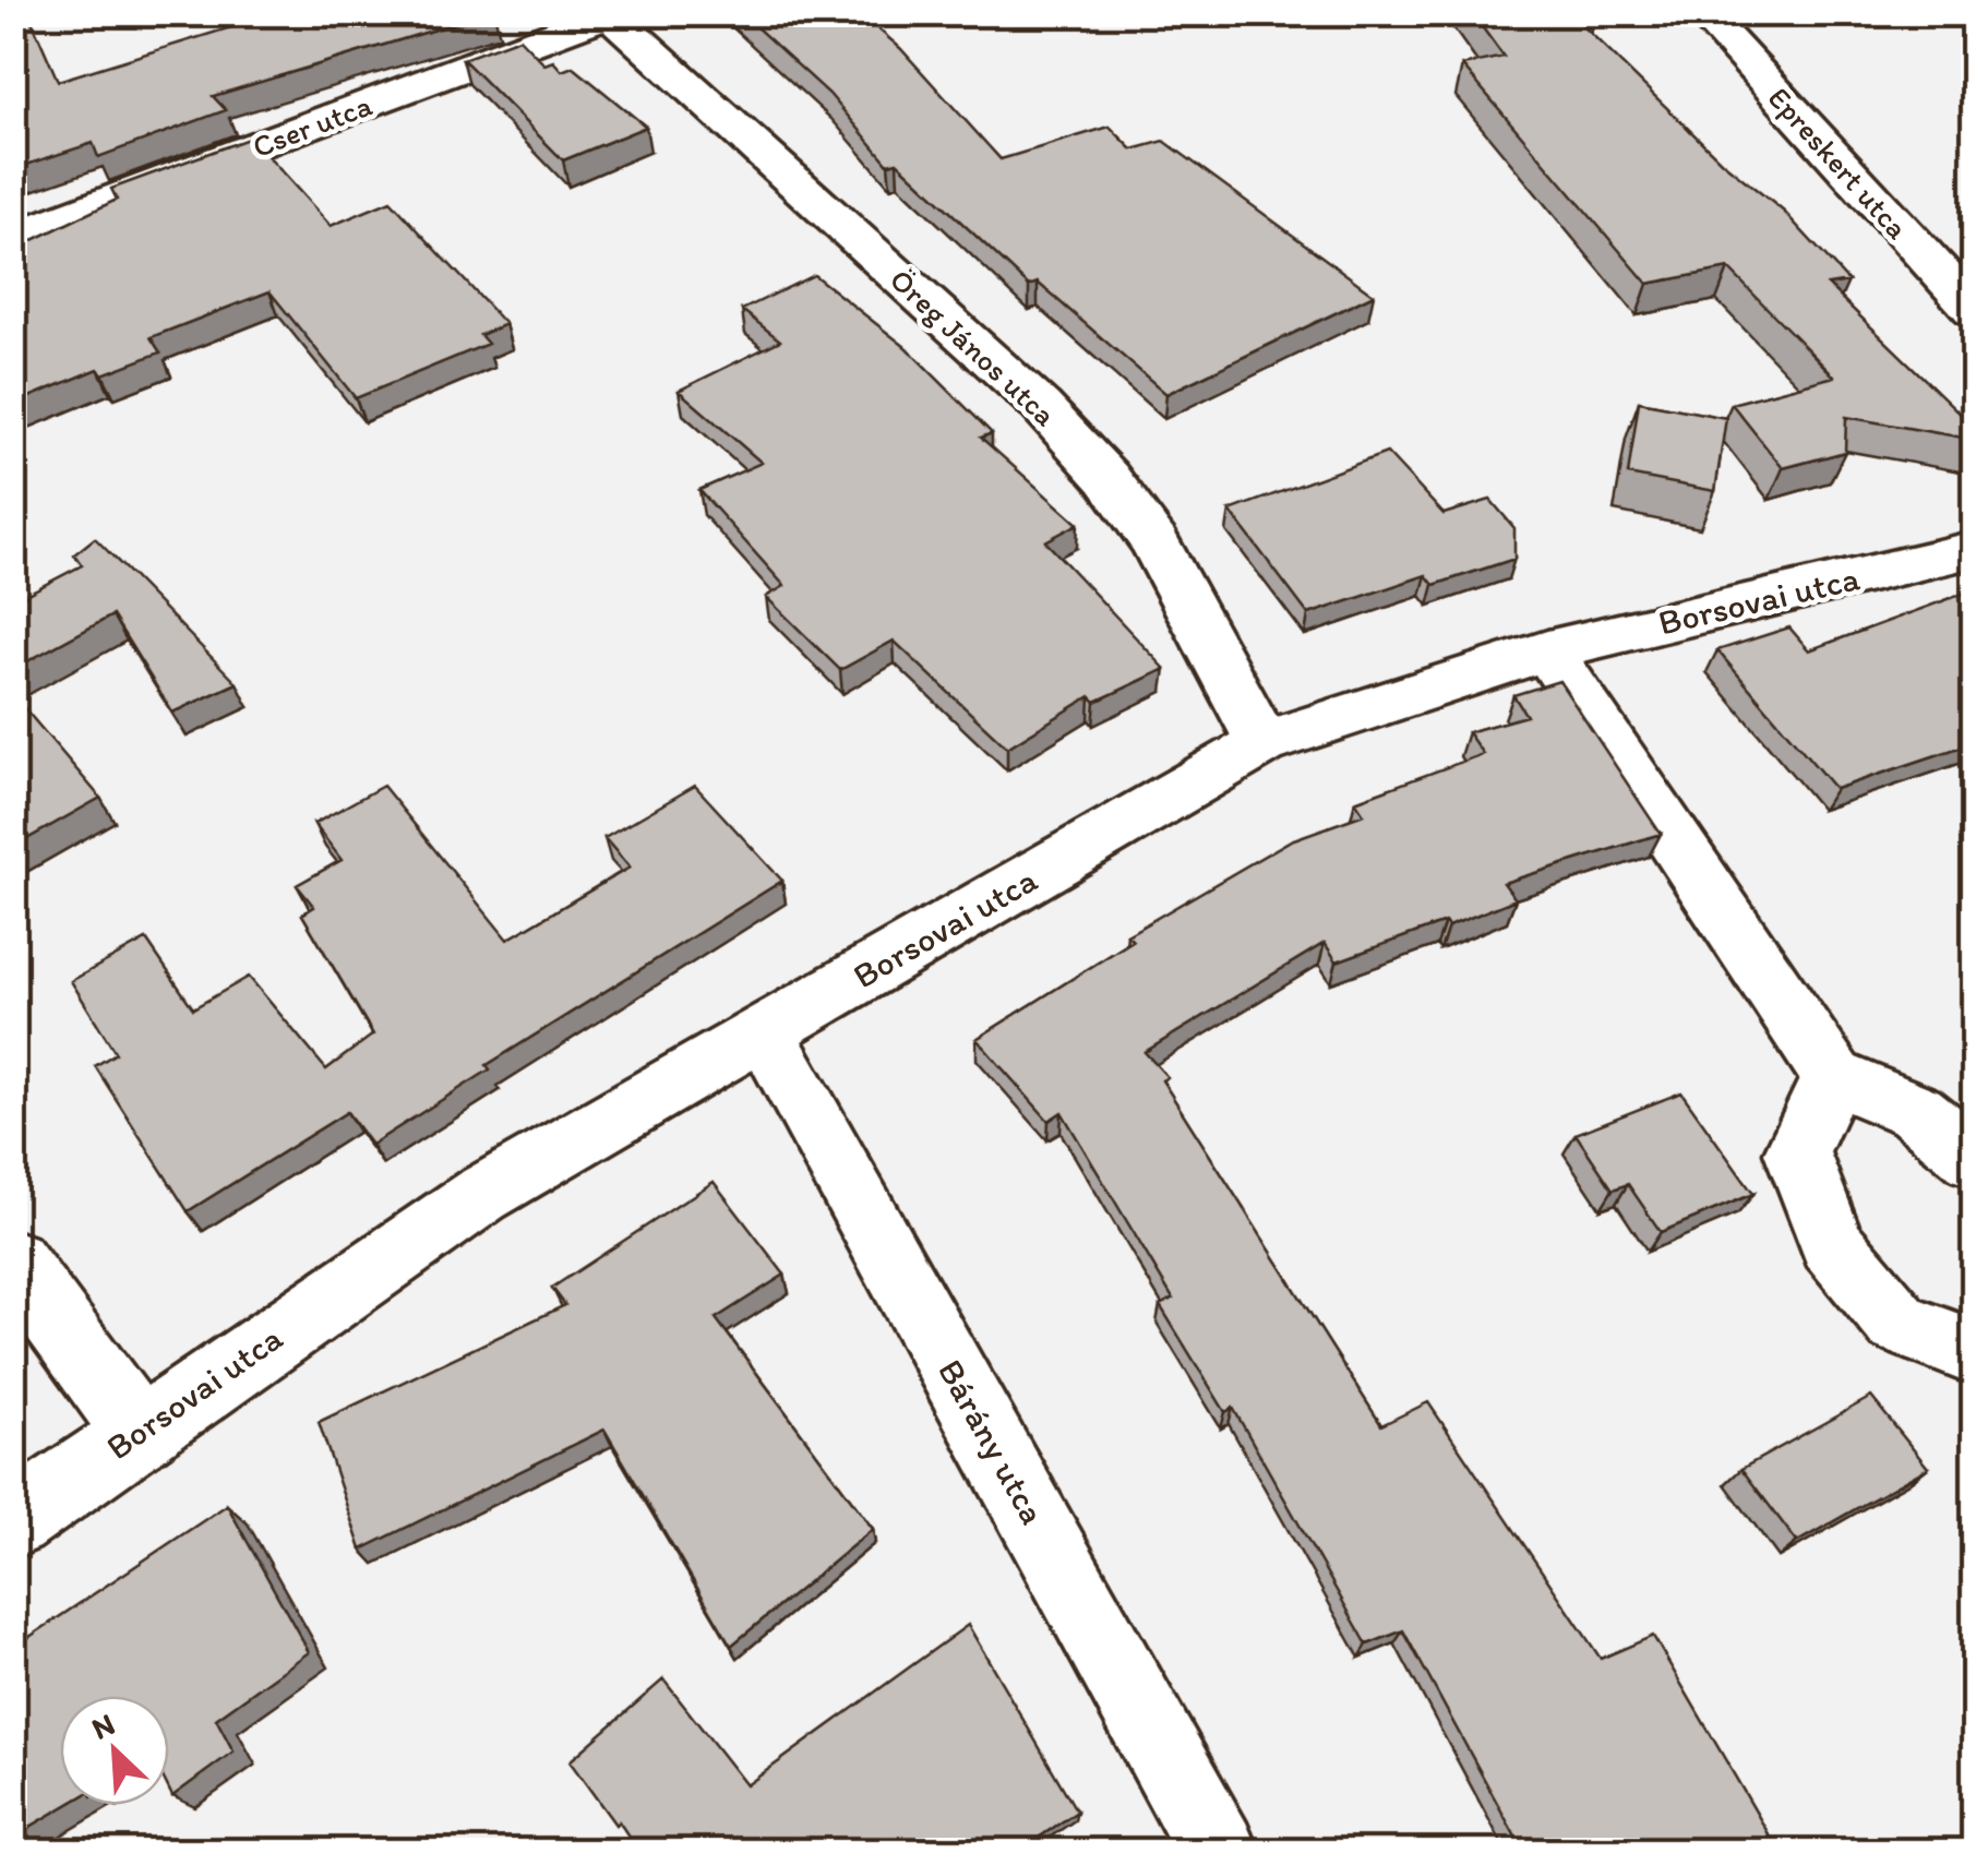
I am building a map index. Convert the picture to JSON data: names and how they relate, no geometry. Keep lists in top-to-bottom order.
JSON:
{
  "streets": {
    "street": [
      "Cser utca",
      "Epreskert utca",
      "Öreg János utca",
      "Borsovai utca",
      "Bárány utca"
    ]
  },
  "crossings": [
    ["Cser utca", "Öreg János utca"],
    ["Öreg János utca", "Borsovai utca"],
    ["Borsovai utca", "Bárány utca"]
  ],
  "north": "top left"
}
